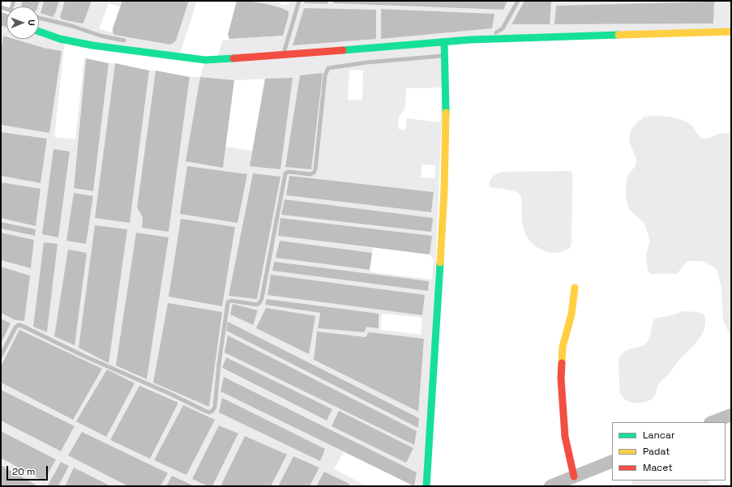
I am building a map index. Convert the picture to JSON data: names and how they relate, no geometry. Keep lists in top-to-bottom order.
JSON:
{
  "legend": ["Lancar", "Padat", "Macet"],
  "scale_bar": "20 m",
  "north": "right"
}
